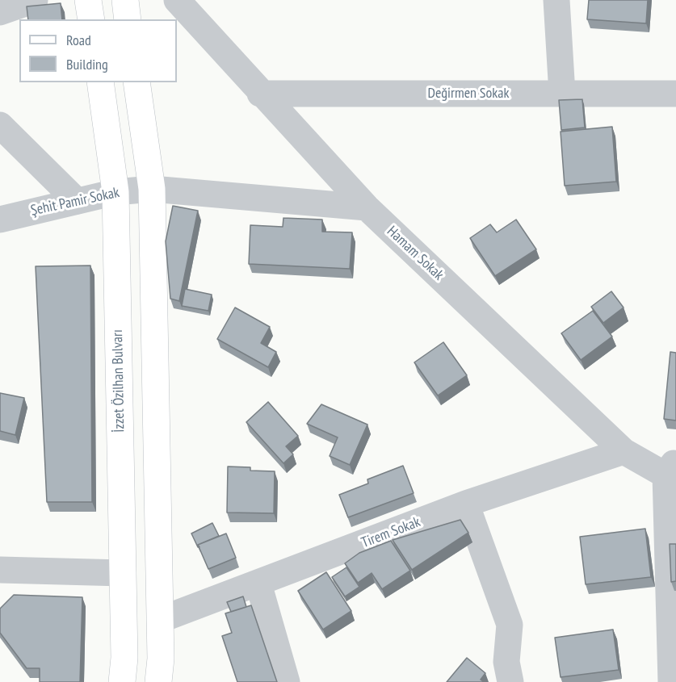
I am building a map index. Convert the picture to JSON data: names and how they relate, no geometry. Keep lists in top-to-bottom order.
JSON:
{
  "streets": {
    "main road": ["İzzet Özilhan Bulvarı"],
    "street": [
      "Değirmen Sokak",
      "Şehit Pamir Sokak",
      "Hamam Sokak",
      "Tirem Sokak"
    ]
  },
  "crossings": [
    ["Değirmen Sokak", "Hamam Sokak"],
    ["Şehit Pamir Sokak", "Hamam Sokak"],
    ["Şehit Pamir Sokak", "İzzet Özilhan Bulvarı"],
    ["Hamam Sokak", "Tirem Sokak"]
  ],
  "legend": ["Road", "Building"]
}
